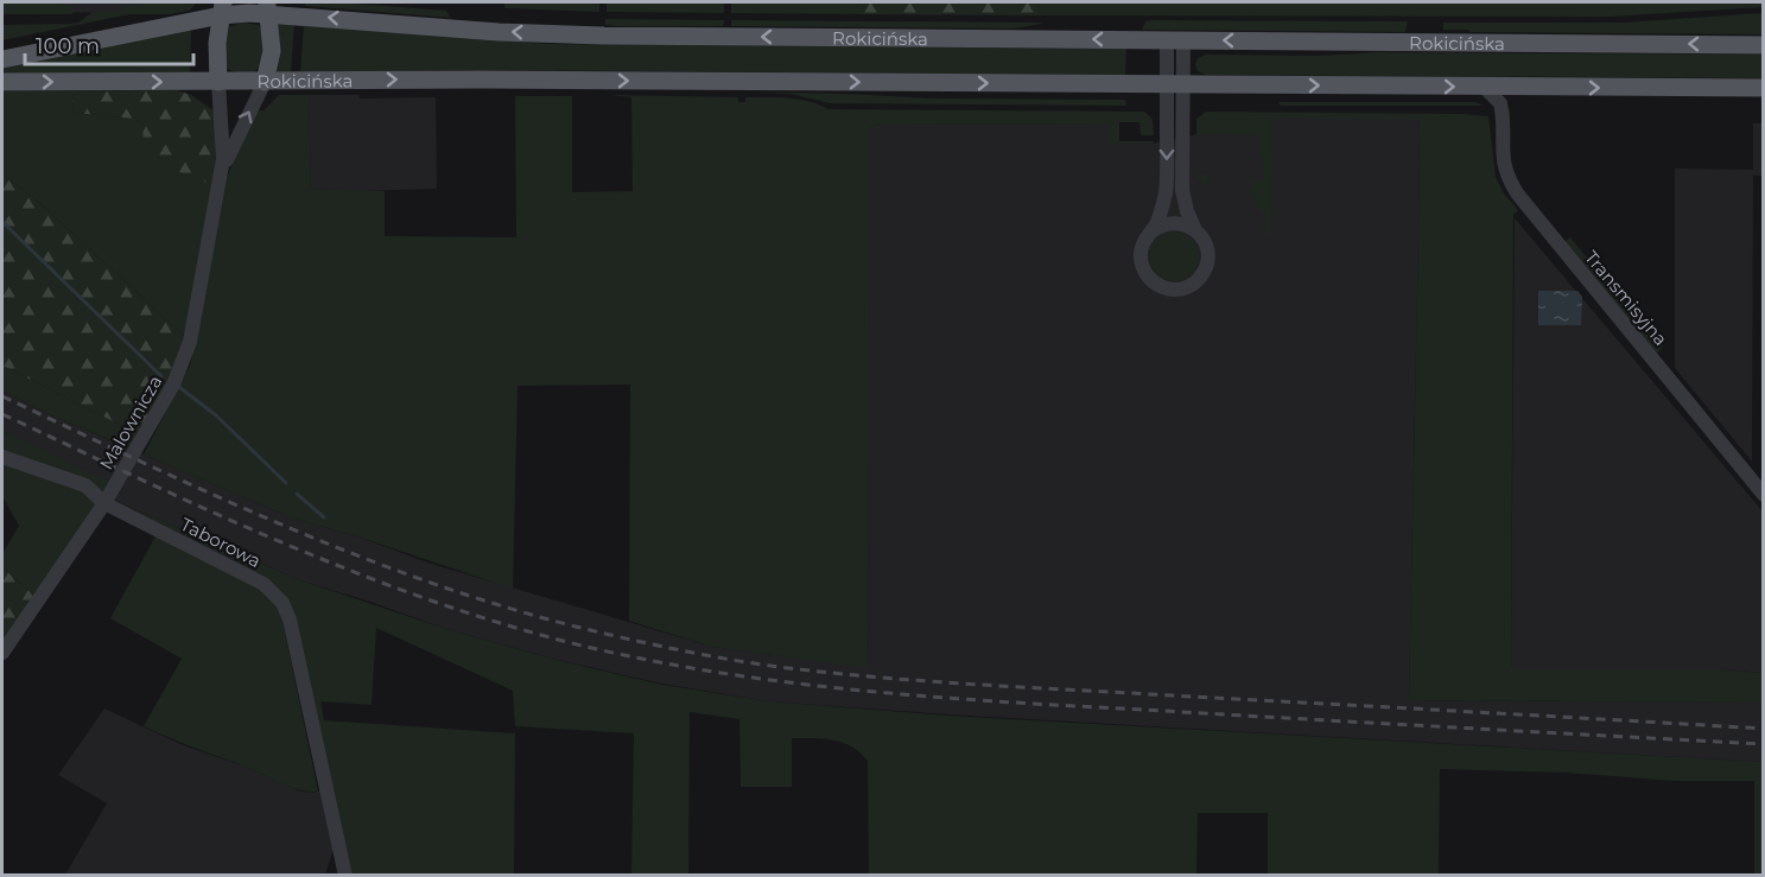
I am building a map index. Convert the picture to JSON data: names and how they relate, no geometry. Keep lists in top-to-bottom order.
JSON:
{
  "streets": {
    "main road": ["Rokicińska"],
    "street": ["Transmisyjna", "Malownicza", "Taborowa"]
  },
  "crossings": [
    ["Rokicińska", "Malownicza"],
    ["Malownicza", "Taborowa"]
  ],
  "scale_bar": "100 m"
}
